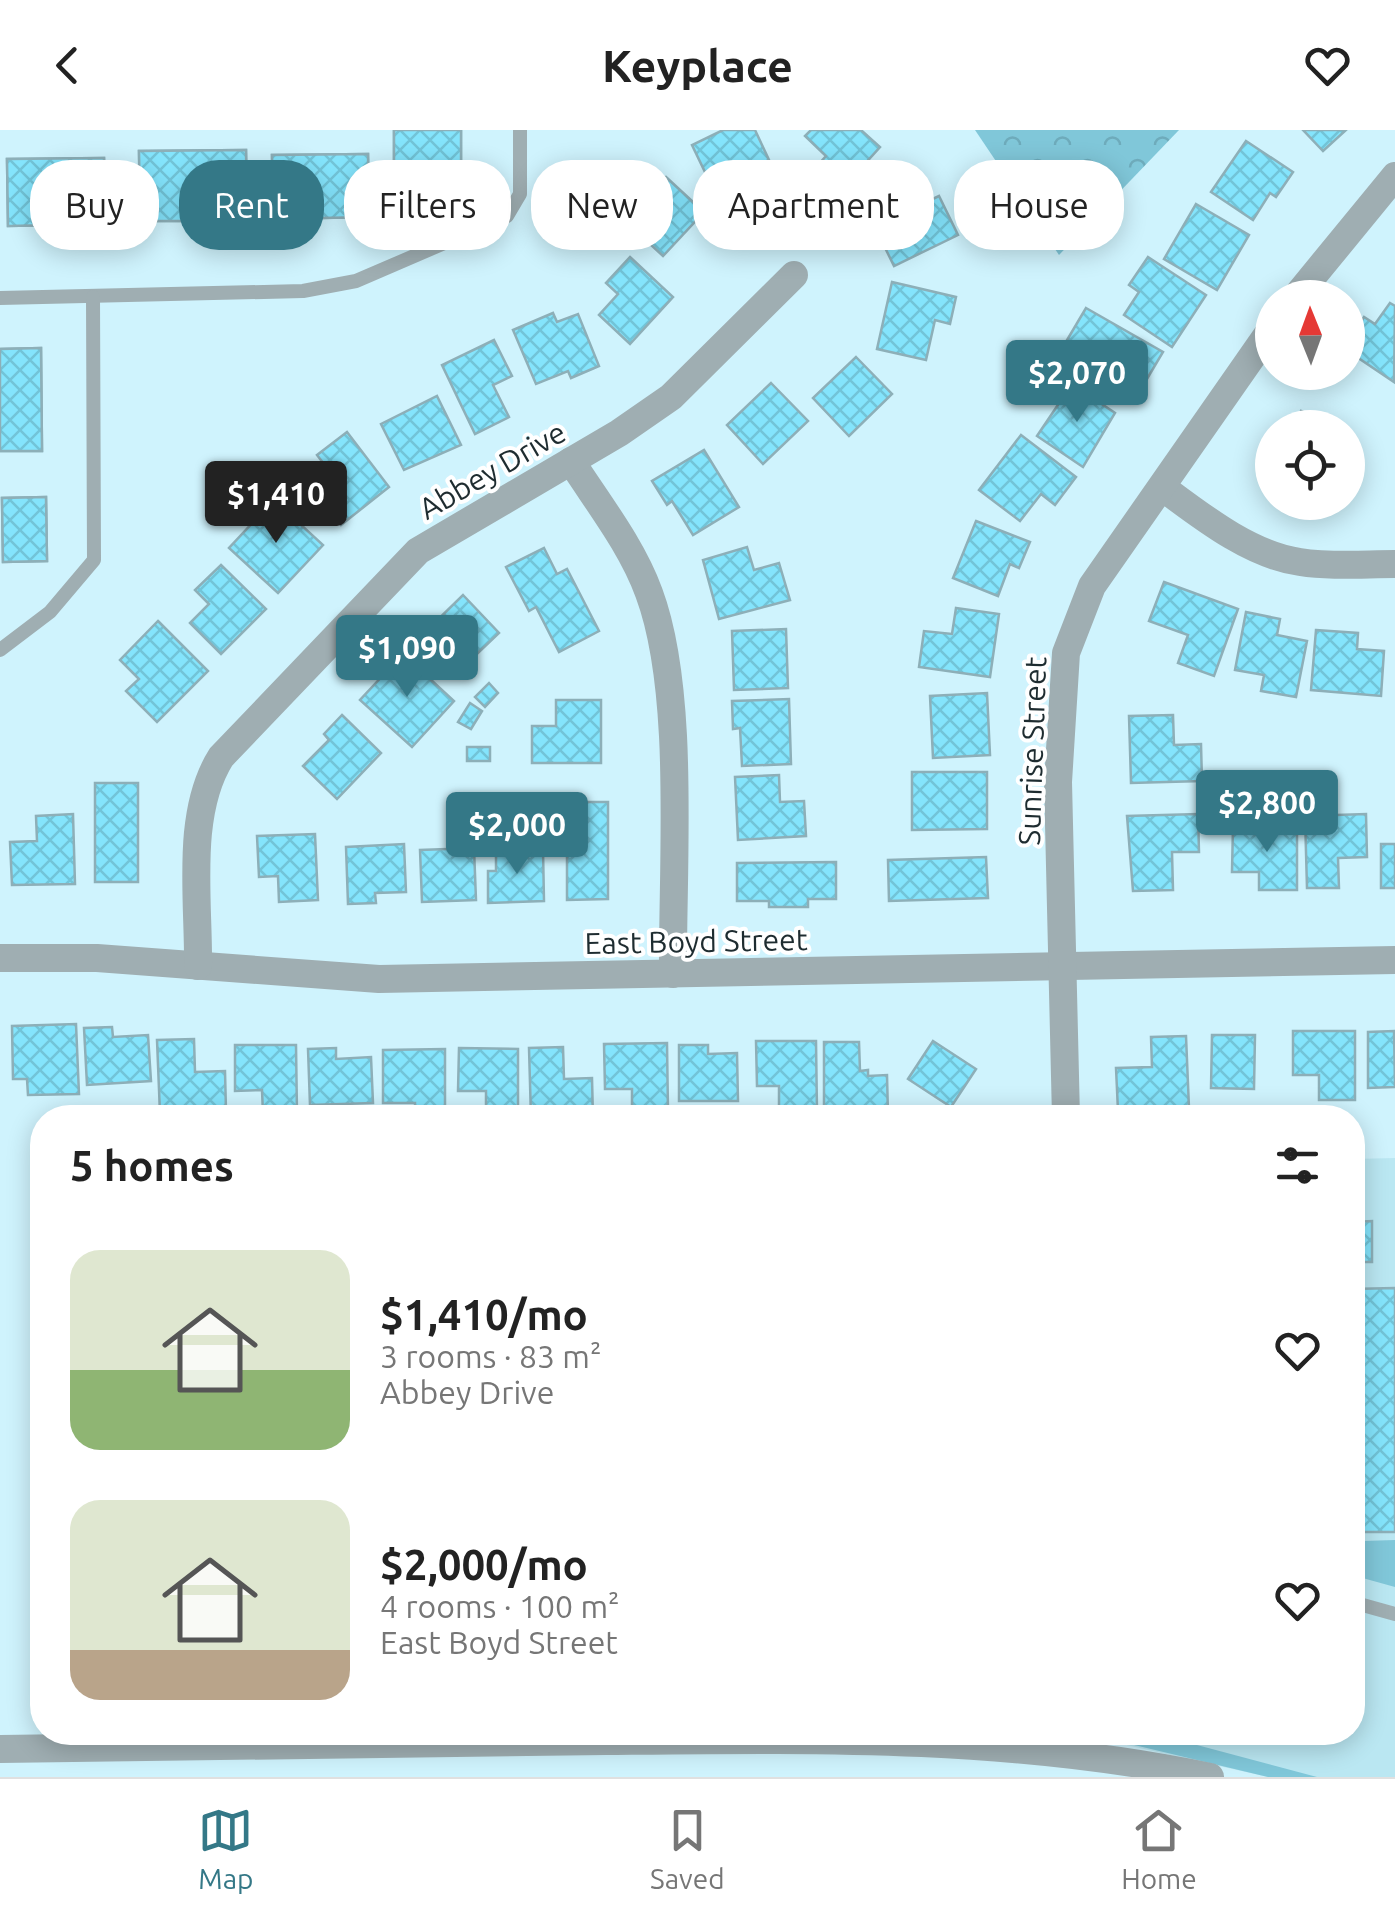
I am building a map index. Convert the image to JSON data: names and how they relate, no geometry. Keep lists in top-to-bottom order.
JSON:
{
  "streets": {
    "street": ["Abbey Drive", "Sunrise Street", "East Boyd Street"]
  },
  "crossings": [
    ["Abbey Drive", "East Boyd Street"],
    ["Sunrise Street", "East Boyd Street"]
  ],
  "north": "top",
  "page": {
    "header": "Keyplace",
    "chip": [
      "Buy",
      "Rent",
      "Filters",
      "New",
      "Apartment",
      "House"
    ],
    "price": [
      "$2,070",
      "$1,410",
      "$1,090",
      "$2,800",
      "$2,000"
    ],
    "heading": "5 homes",
    "list": [
      {
        "name": "$1,410/mo",
        "note": "3 rooms · 83 m² · Abbey Drive"
      },
      {
        "name": "$2,000/mo",
        "note": "4 rooms · 100 m² · East Boyd Street"
      }
    ],
    "tabs": ["Map", "Saved", "Home"]
  }
}
